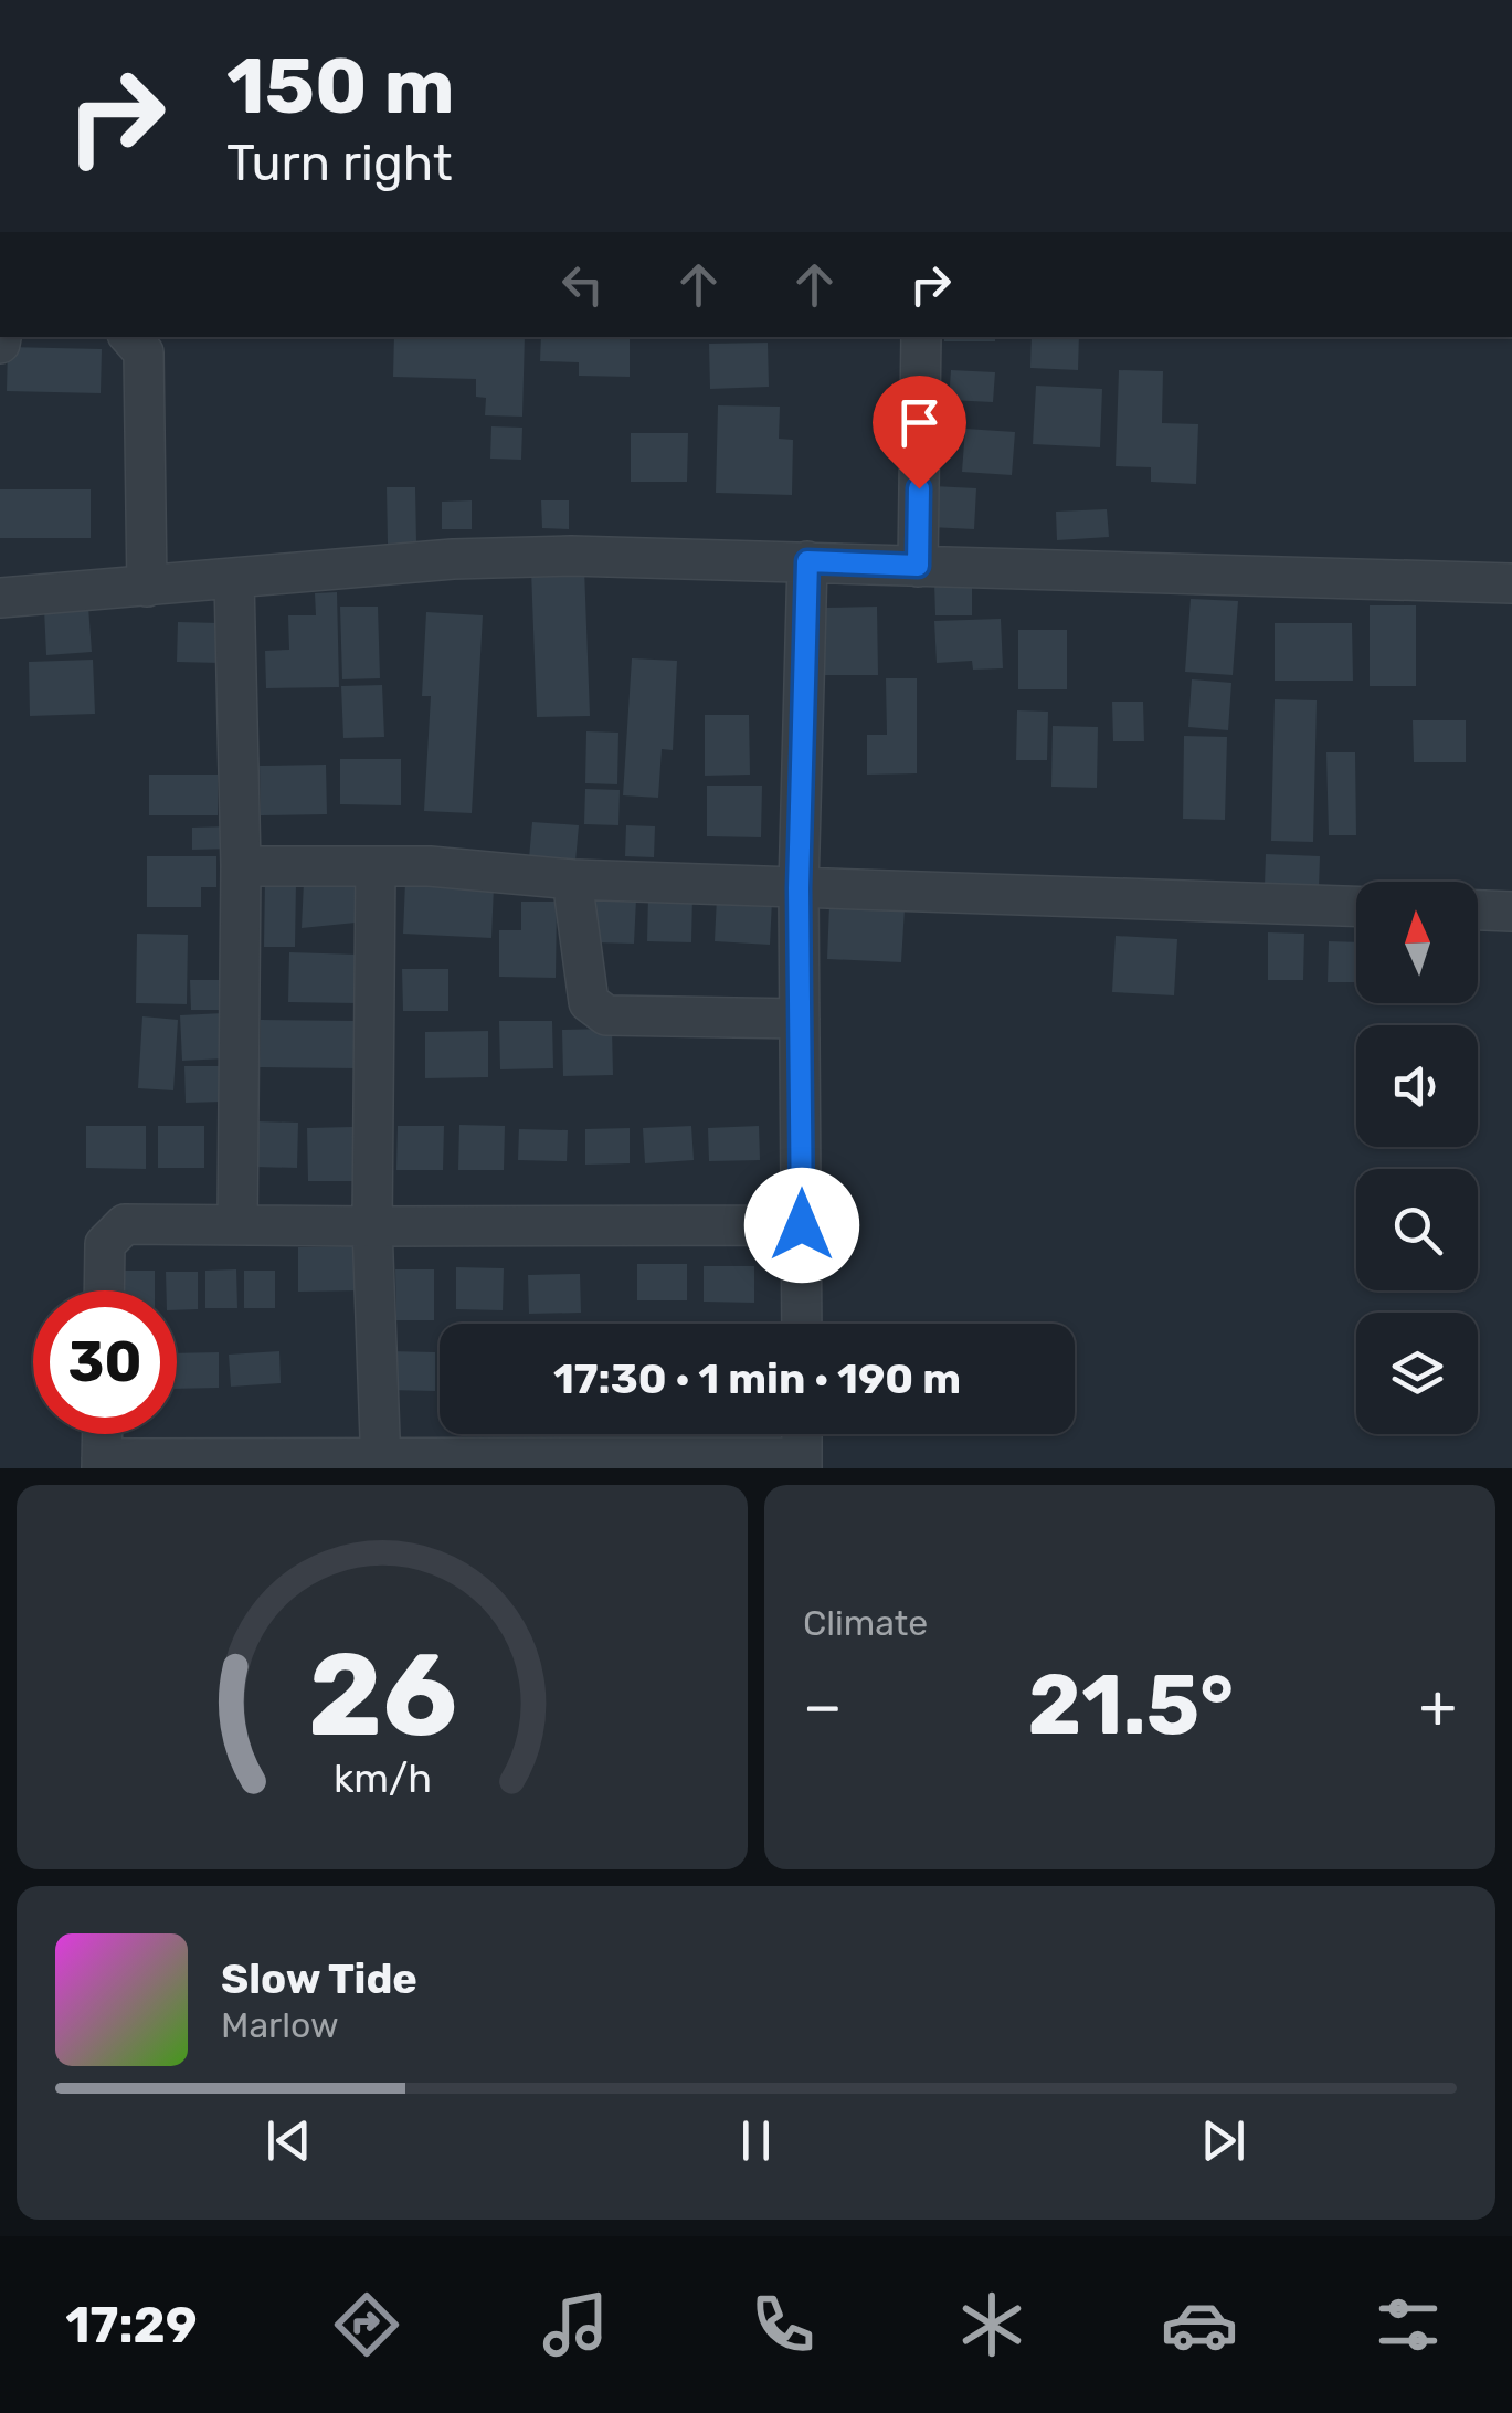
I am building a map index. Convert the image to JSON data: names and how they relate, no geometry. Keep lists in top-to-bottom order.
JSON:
{
  "north": "top",
  "page": {
    "turn": ["150 m", "Turn right"],
    "limit": "30",
    "trip": "17:30 · 1 min · 190 m",
    "tile": "Climate",
    "heat": ["−", "21.5°", "+"],
    "song": ["Slow Tide", "Marlow"],
    "tabs": "17:29",
    "gauge": ["26", "km/h"]
  }
}
